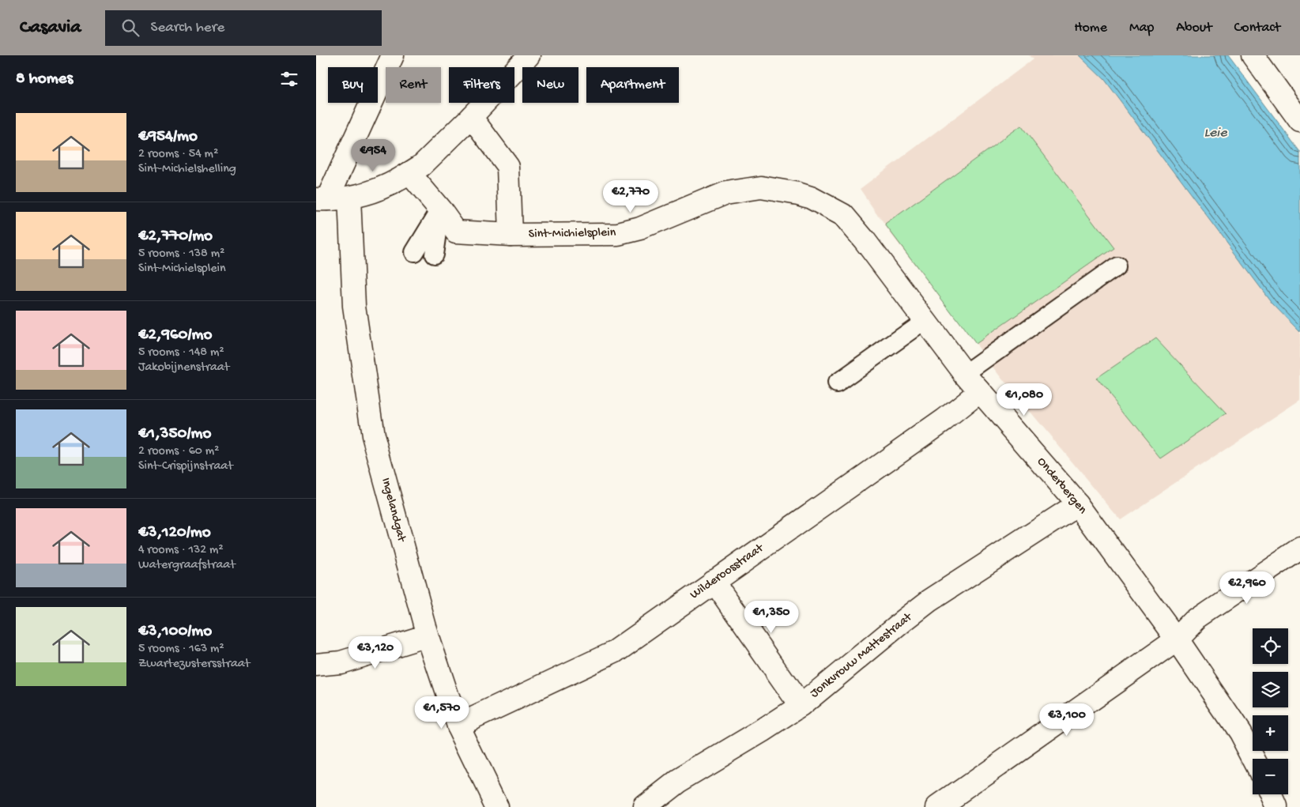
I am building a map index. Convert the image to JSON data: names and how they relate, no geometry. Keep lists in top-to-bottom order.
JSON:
{
  "streets": {
    "street": [
      "Sint-Michielsplein",
      "Onderbergen",
      "Ingelandgat",
      "Wilderoosstraat",
      "Jonkvrouw Mattestraat"
    ]
  },
  "crossings": [
    ["Sint-Michielsplein", "Onderbergen"],
    ["Onderbergen", "Wilderoosstraat"],
    ["Onderbergen", "Jonkvrouw Mattestraat"],
    ["Ingelandgat", "Wilderoosstraat"]
  ],
  "water": ["Leie"],
  "page": {
    "header": "Casavia",
    "search": "Search here",
    "nav": [
      "Home",
      "Map",
      "About",
      "Contact"
    ],
    "heading": "8 homes",
    "chip": [
      "Buy",
      "Rent",
      "Filters",
      "New",
      "Apartment"
    ],
    "list": [
      {
        "name": "€954/mo",
        "note": "2 rooms · 54 m² · Sint-Michielshelling"
      },
      {
        "name": "€2,770/mo",
        "note": "5 rooms · 138 m² · Sint-Michielsplein"
      },
      {
        "name": "€2,960/mo",
        "note": "5 rooms · 148 m² · Jakobijnenstraat"
      },
      {
        "name": "€1,350/mo",
        "note": "2 rooms · 60 m² · Sint-Crispijnstraat"
      },
      {
        "name": "€3,120/mo",
        "note": "4 rooms · 132 m² · Watergraafstraat"
      },
      {
        "name": "€3,100/mo",
        "note": "5 rooms · 163 m² · Zwartezustersstraat"
      }
    ],
    "price": [
      "€954",
      "€2,770",
      "€1,080",
      "€2,960",
      "€1,350",
      "€3,120",
      "€1,570",
      "€3,100"
    ],
    "map_buttons": ["+", "−"]
  }
}
